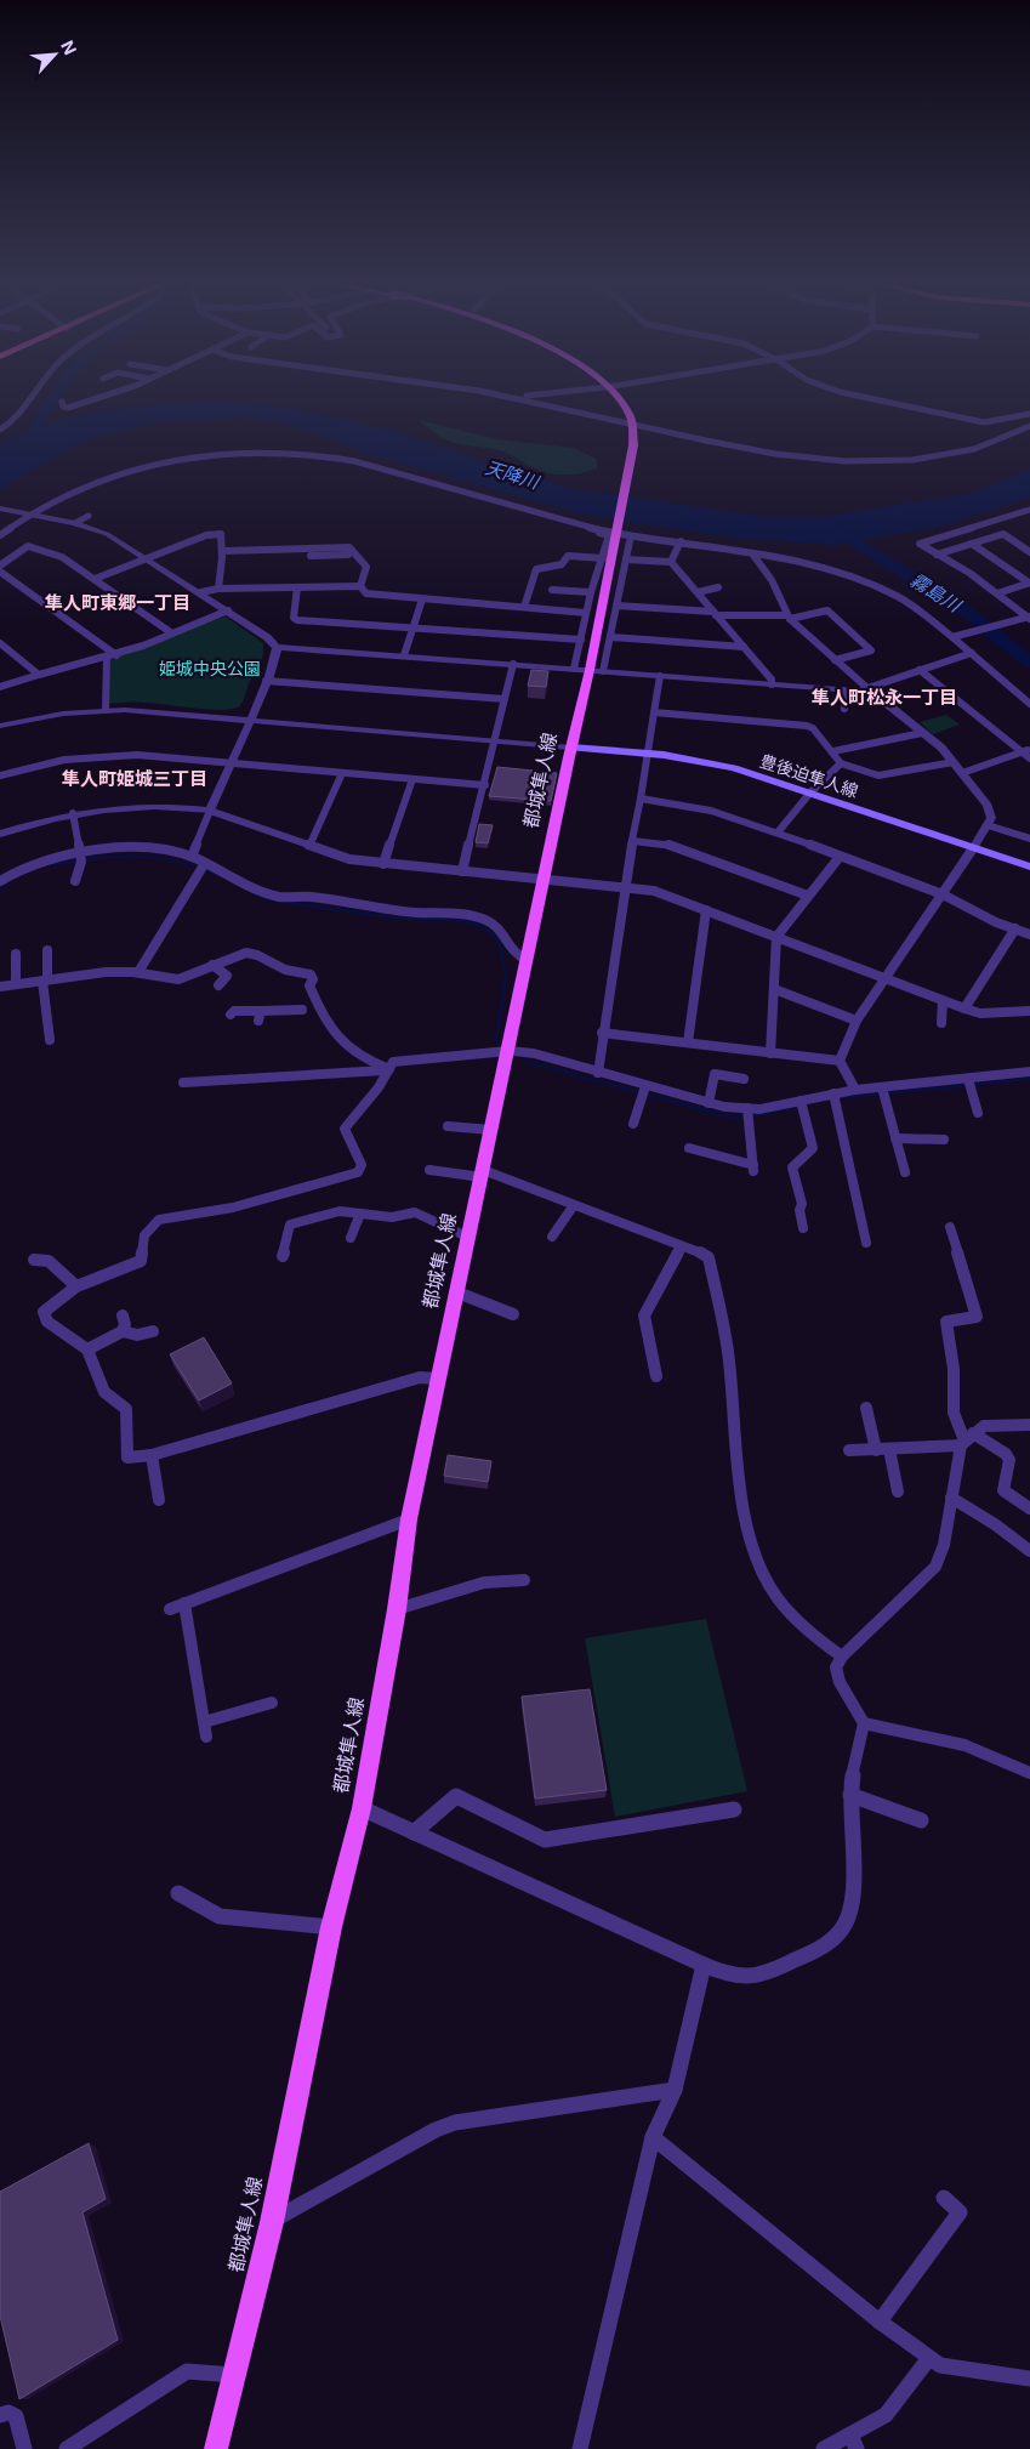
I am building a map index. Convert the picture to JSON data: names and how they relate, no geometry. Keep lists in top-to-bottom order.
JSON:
{
  "streets": {
    "main road": ["豊後迫隼人線", "都城隼人線"]
  },
  "crossings": [
    ["豊後迫隼人線", "都城隼人線"]
  ],
  "districts": ["隼人町東郷一丁目", "隼人町松永一丁目", "隼人町姫城三丁目"],
  "water": ["天降川", "霧島川"],
  "parks": ["姫城中央公園"],
  "north": "top right"
}
